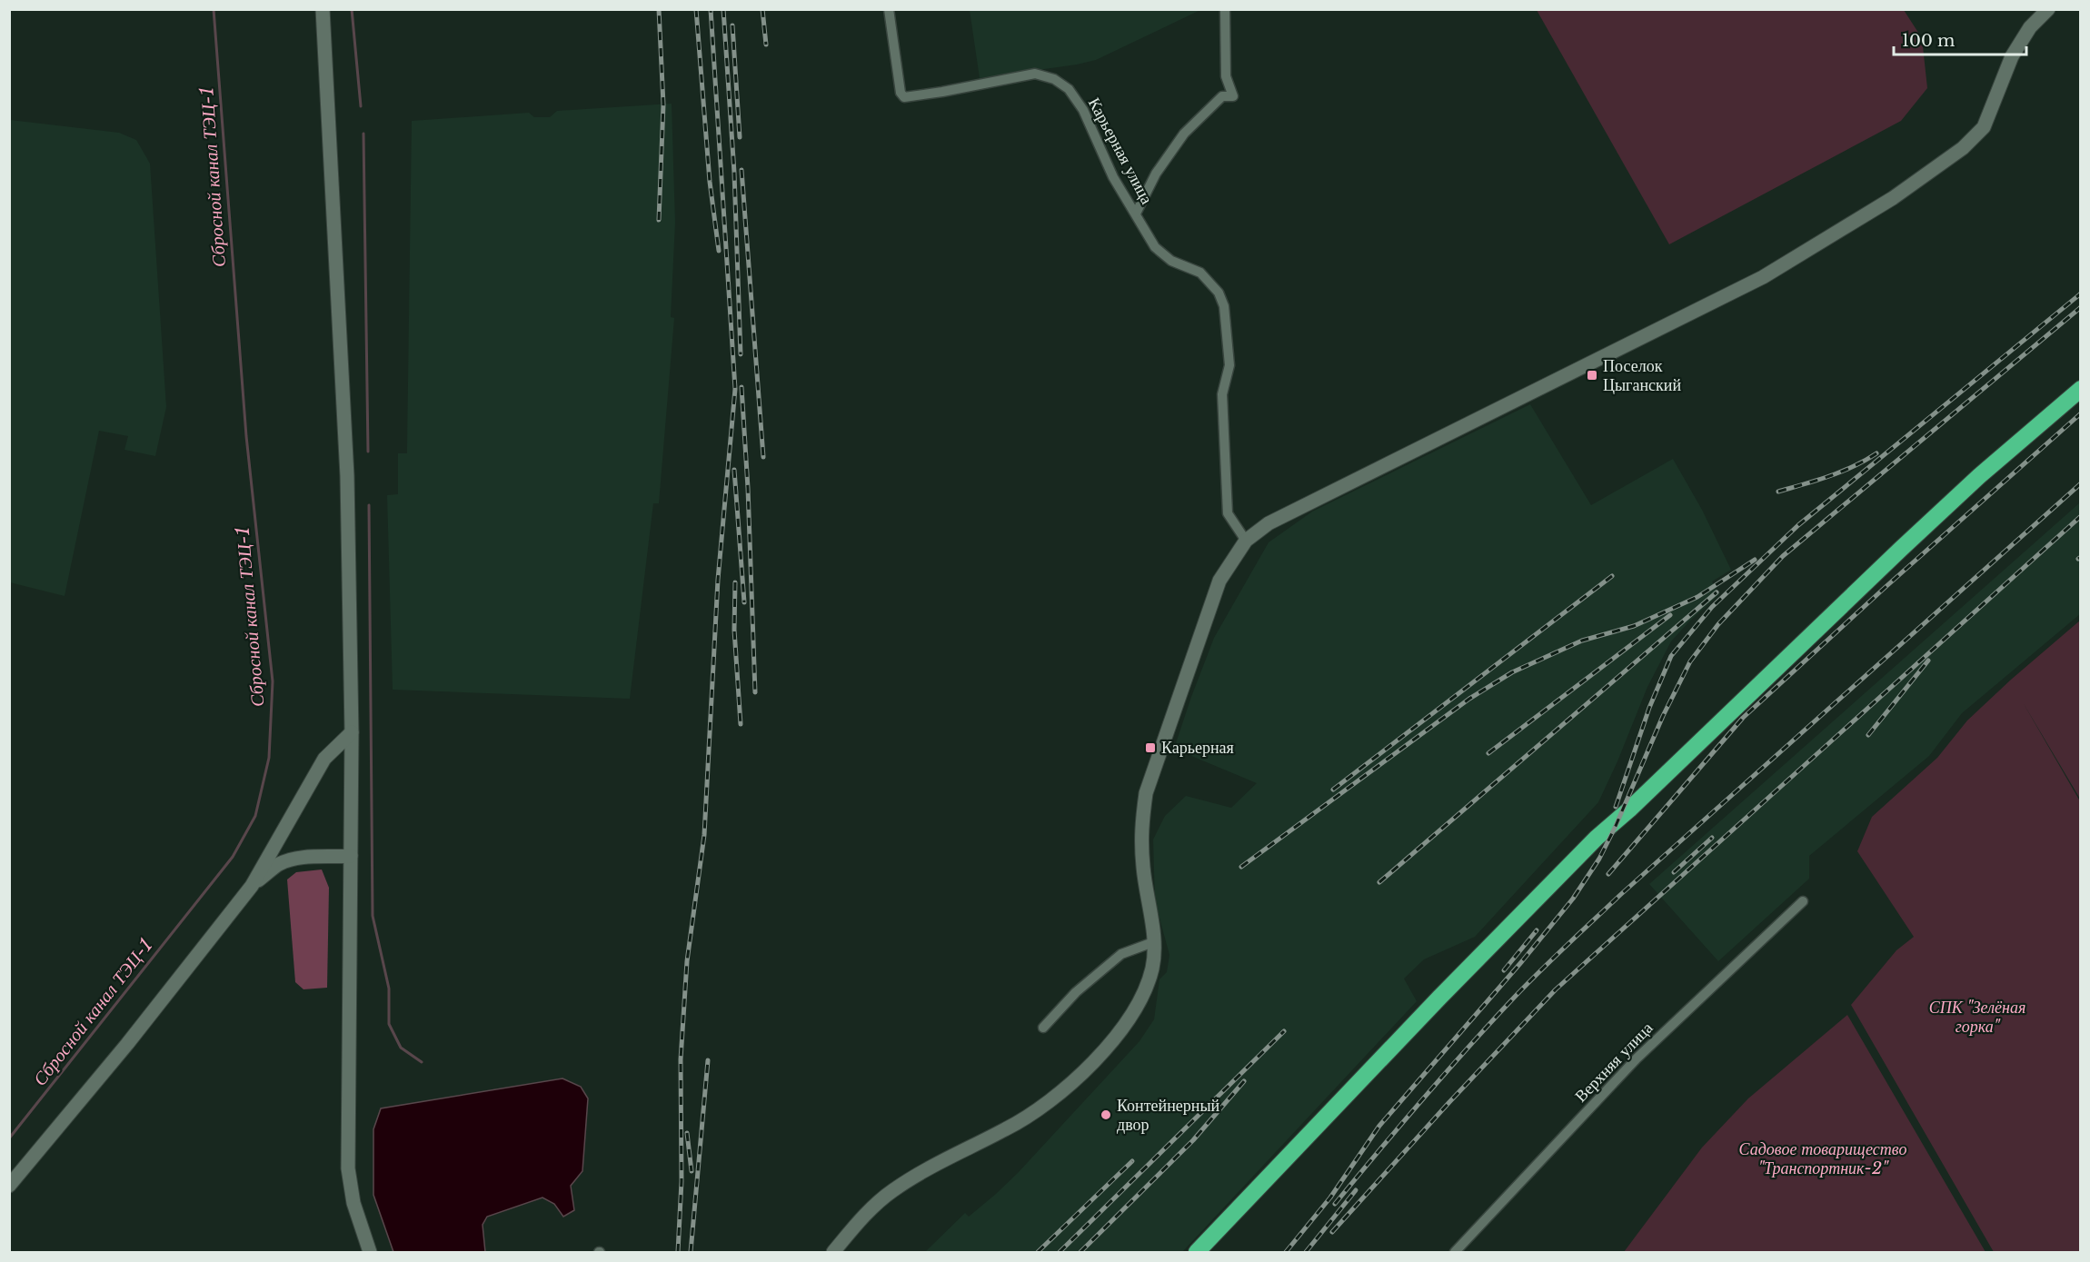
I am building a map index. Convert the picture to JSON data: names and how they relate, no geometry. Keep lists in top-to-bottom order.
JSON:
{
  "streets": {
    "street": ["Карьерная улица", "Верхняя улица"]
  },
  "water": ["Сбросной канал ТЭЦ-1"],
  "parks": ["СПК \"Зелёная горка\"", "Садовое товарищество \"Транспортник-2\""],
  "places": {
    "transit": ["Поселок Цыганский", "Карьерная"],
    "other": ["Контейнерный двор"]
  },
  "scale_bar": "100 m"
}
